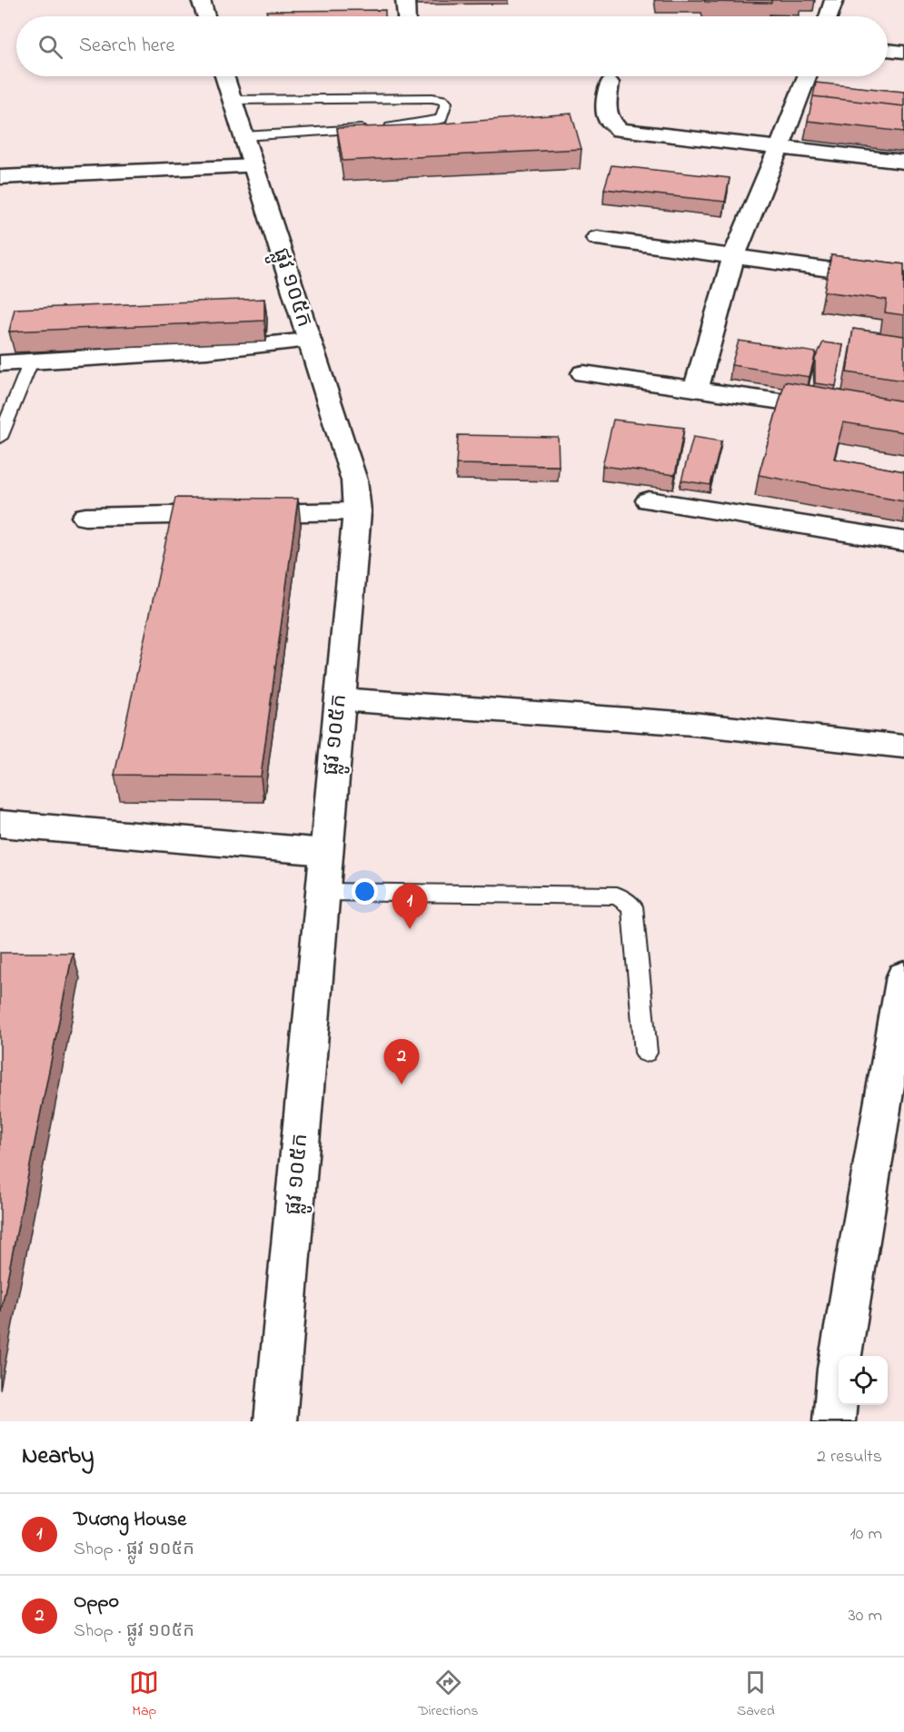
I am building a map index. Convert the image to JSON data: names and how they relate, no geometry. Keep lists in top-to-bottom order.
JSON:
{
  "streets": {
    "street": ["ផ្លូវ ១០៥ក"]
  },
  "page": {
    "search": "Search here",
    "pins": ["1", "2"],
    "heading": ["Nearby", "2 results"],
    "list": [
      {
        "mark": "1",
        "name": "Dương House",
        "note": "Shop · ផ្លូវ ១០៥ក",
        "value": "10 m"
      },
      {
        "mark": "2",
        "name": "Oppo",
        "note": "Shop · ផ្លូវ ១០៥ក",
        "value": "30 m"
      }
    ],
    "nav": ["Map", "Directions", "Saved"]
  }
}
